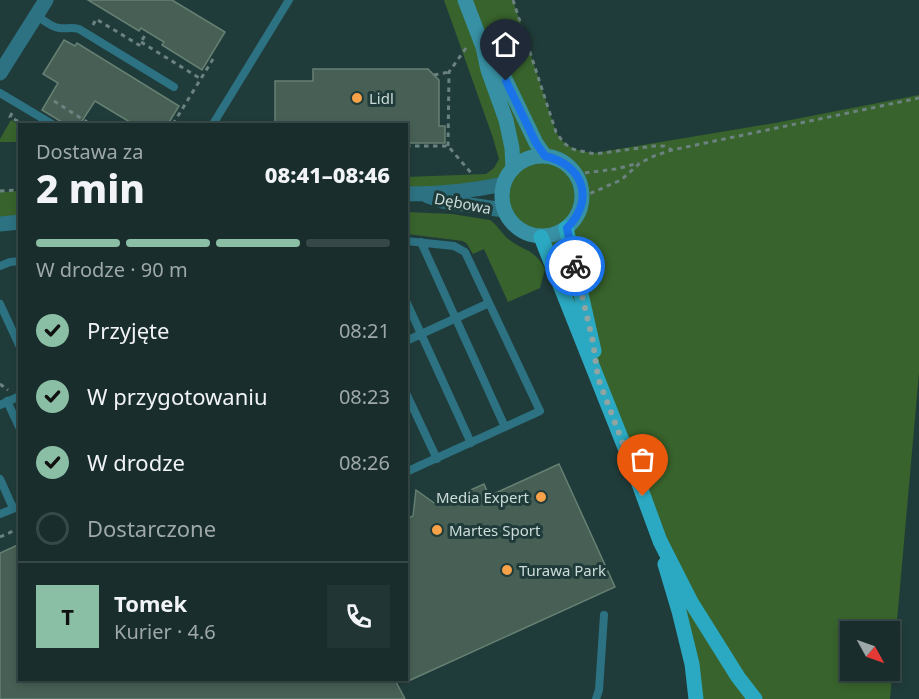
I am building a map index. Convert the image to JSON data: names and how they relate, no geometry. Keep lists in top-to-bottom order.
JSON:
{
  "streets": {
    "street": ["Dębowa"]
  },
  "places": [
    "Lidl",
    "Media Expert",
    "Martes Sport",
    "Turawa Park"
  ],
  "north": "bottom right",
  "page": {
    "heading": ["2 min", "Dostawa za", "08:41–08:46"],
    "panel": ["Tomek", "Kurier · 4.6"],
    "bar": "W drodze · 90 m",
    "list": [
      ["Przyjęte", "08:21"],
      ["W przygotowaniu", "08:23"],
      ["W drodze", "08:26"],
      "Dostarczone"
    ],
    "round": "T"
  }
}
